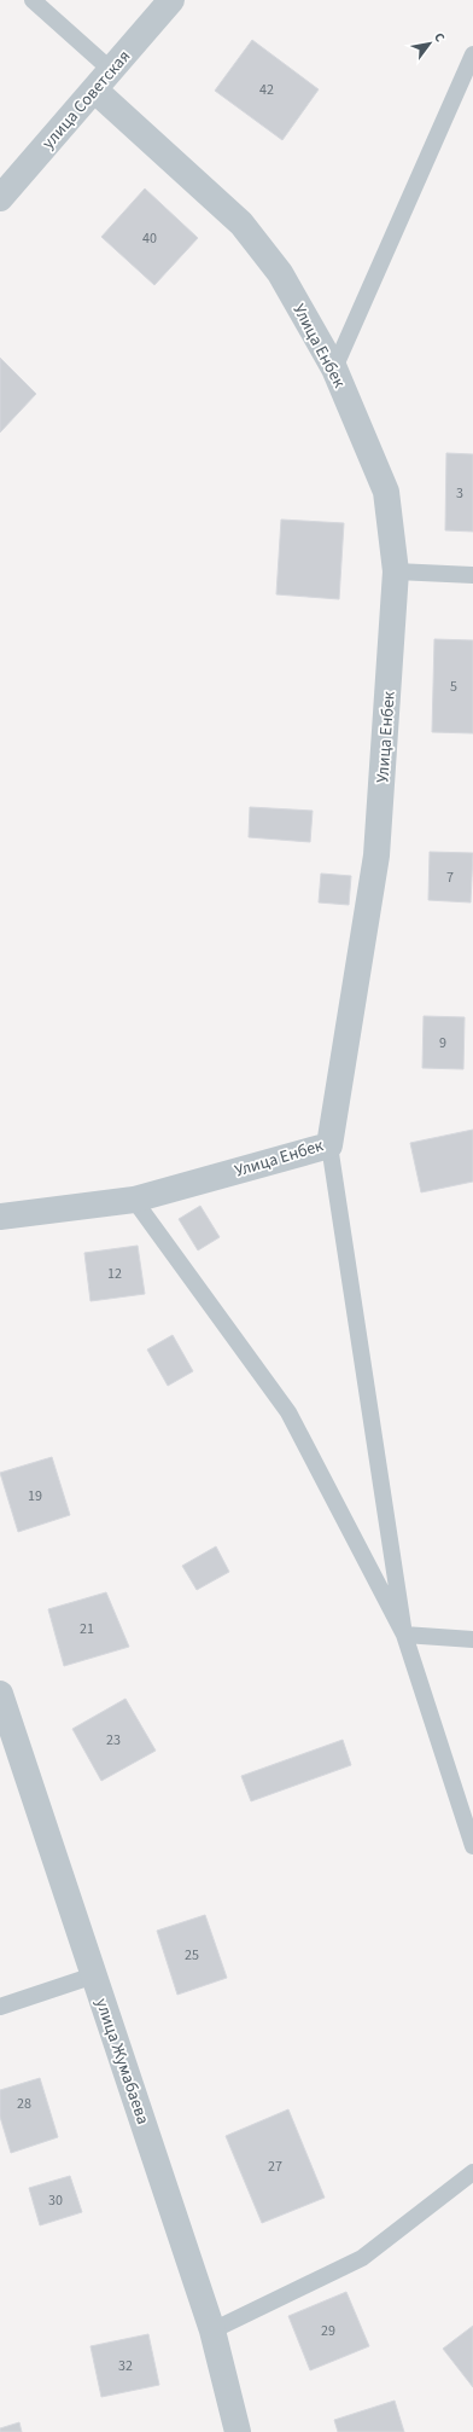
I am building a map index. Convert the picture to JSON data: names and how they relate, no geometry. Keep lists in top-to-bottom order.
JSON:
{
  "streets": {
    "street": ["улица Советская", "Улица Енбек", "улица Жумабаева"]
  },
  "crossings": [
    ["улица Советская", "Улица Енбек"]
  ],
  "house_numbers": [
    "42",
    "40",
    "3",
    "5",
    "7",
    "9",
    "12",
    "19",
    "21",
    "23",
    "25",
    "28",
    "27",
    "30",
    "29",
    "32"
  ],
  "north": "top right"
}
